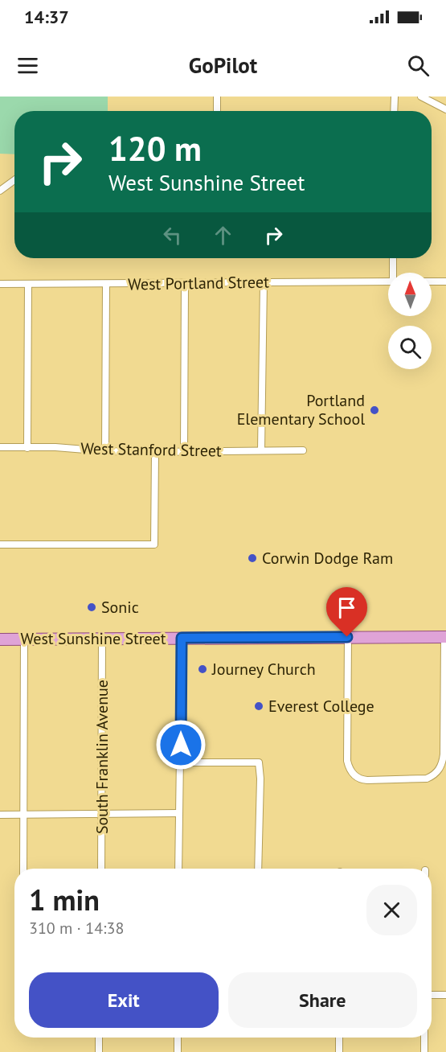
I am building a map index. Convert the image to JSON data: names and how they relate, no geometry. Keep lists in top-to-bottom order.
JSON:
{
  "streets": {
    "main road": ["West Sunshine Street"],
    "street": ["West Portland Street", "West Stanford Street", "South Franklin Avenue"]
  },
  "crossings": [
    ["West Sunshine Street", "South Franklin Avenue"]
  ],
  "places": [
    "Portland Elementary School",
    "Corwin Dodge Ram",
    "Sonic",
    "Journey Church",
    "Everest College"
  ],
  "north": "top",
  "page": {
    "status": "14:37",
    "header": "GoPilot",
    "turn": ["120 m", "West Sunshine Street"],
    "heading": ["1 min", "310 m · 14:38"],
    "buttons": ["Exit", "Share"]
  }
}
